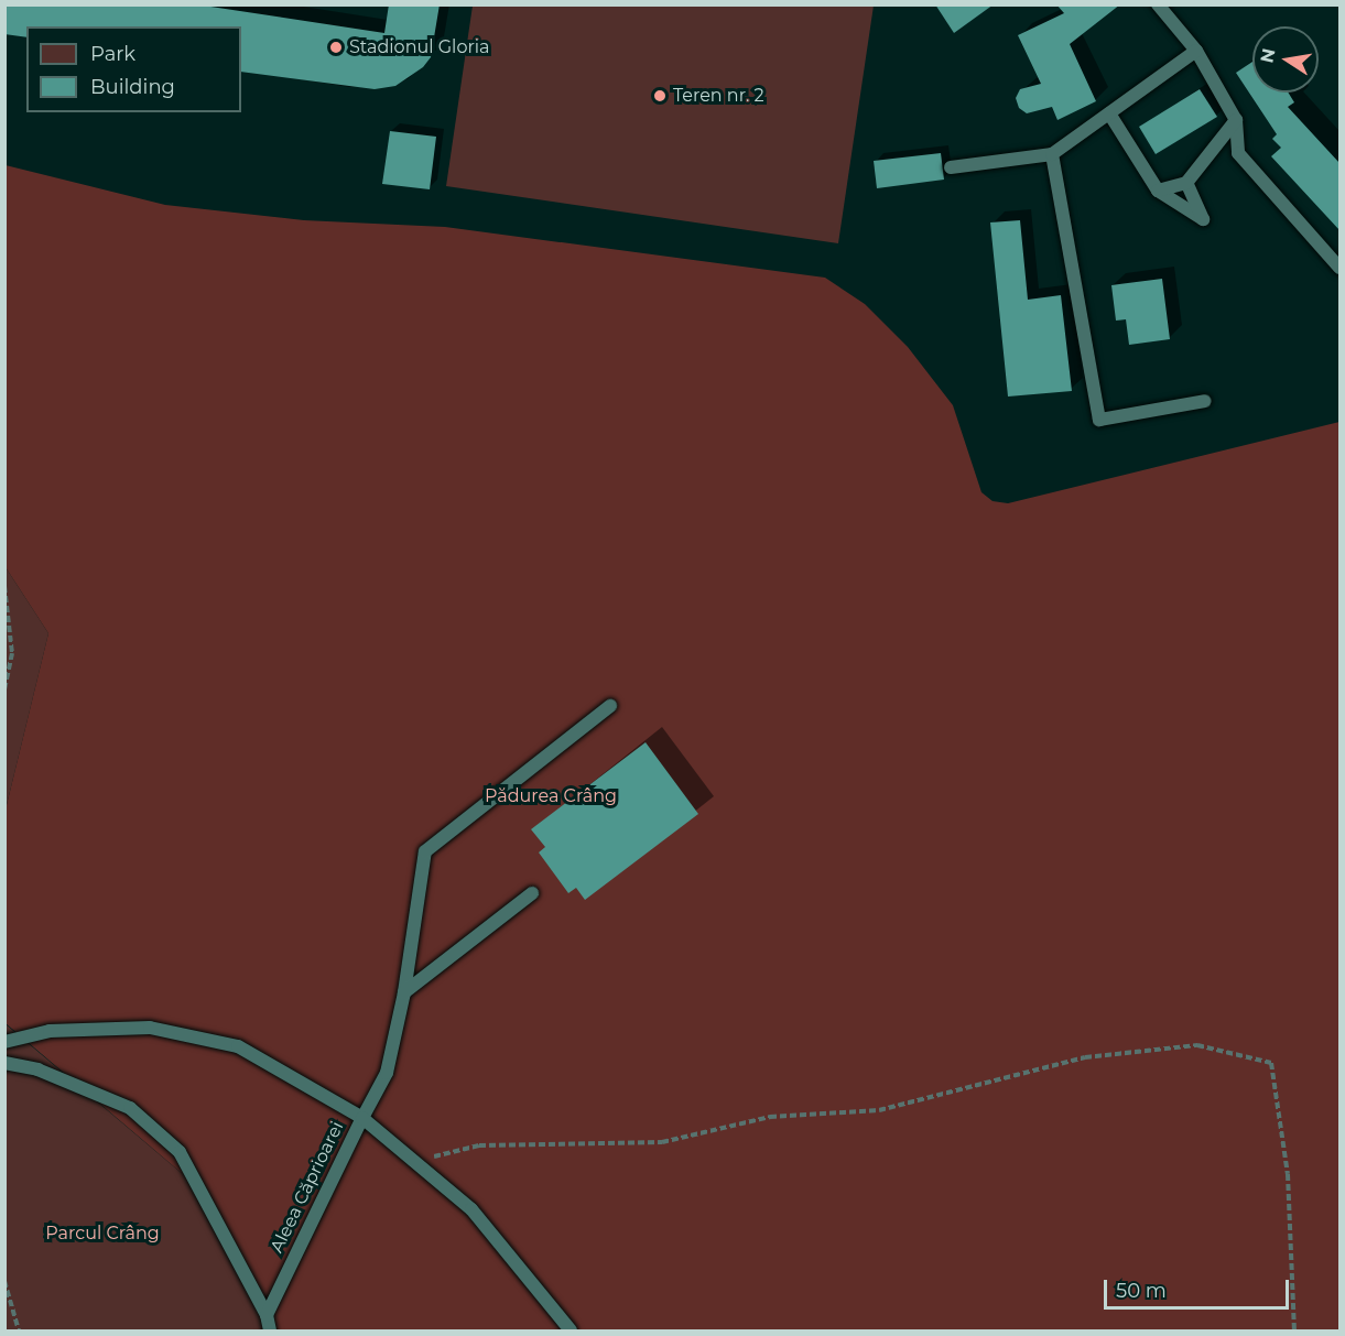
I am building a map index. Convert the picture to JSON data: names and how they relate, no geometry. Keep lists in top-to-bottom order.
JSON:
{
  "streets": {
    "lane": ["Aleea Căprioarei"]
  },
  "parks": ["Pădurea Crâng", "Parcul Crâng"],
  "places": ["Stadionul Gloria", "Teren nr. 2"],
  "legend": ["Park", "Building"],
  "scale_bar": "50 m",
  "north": "left"
}
